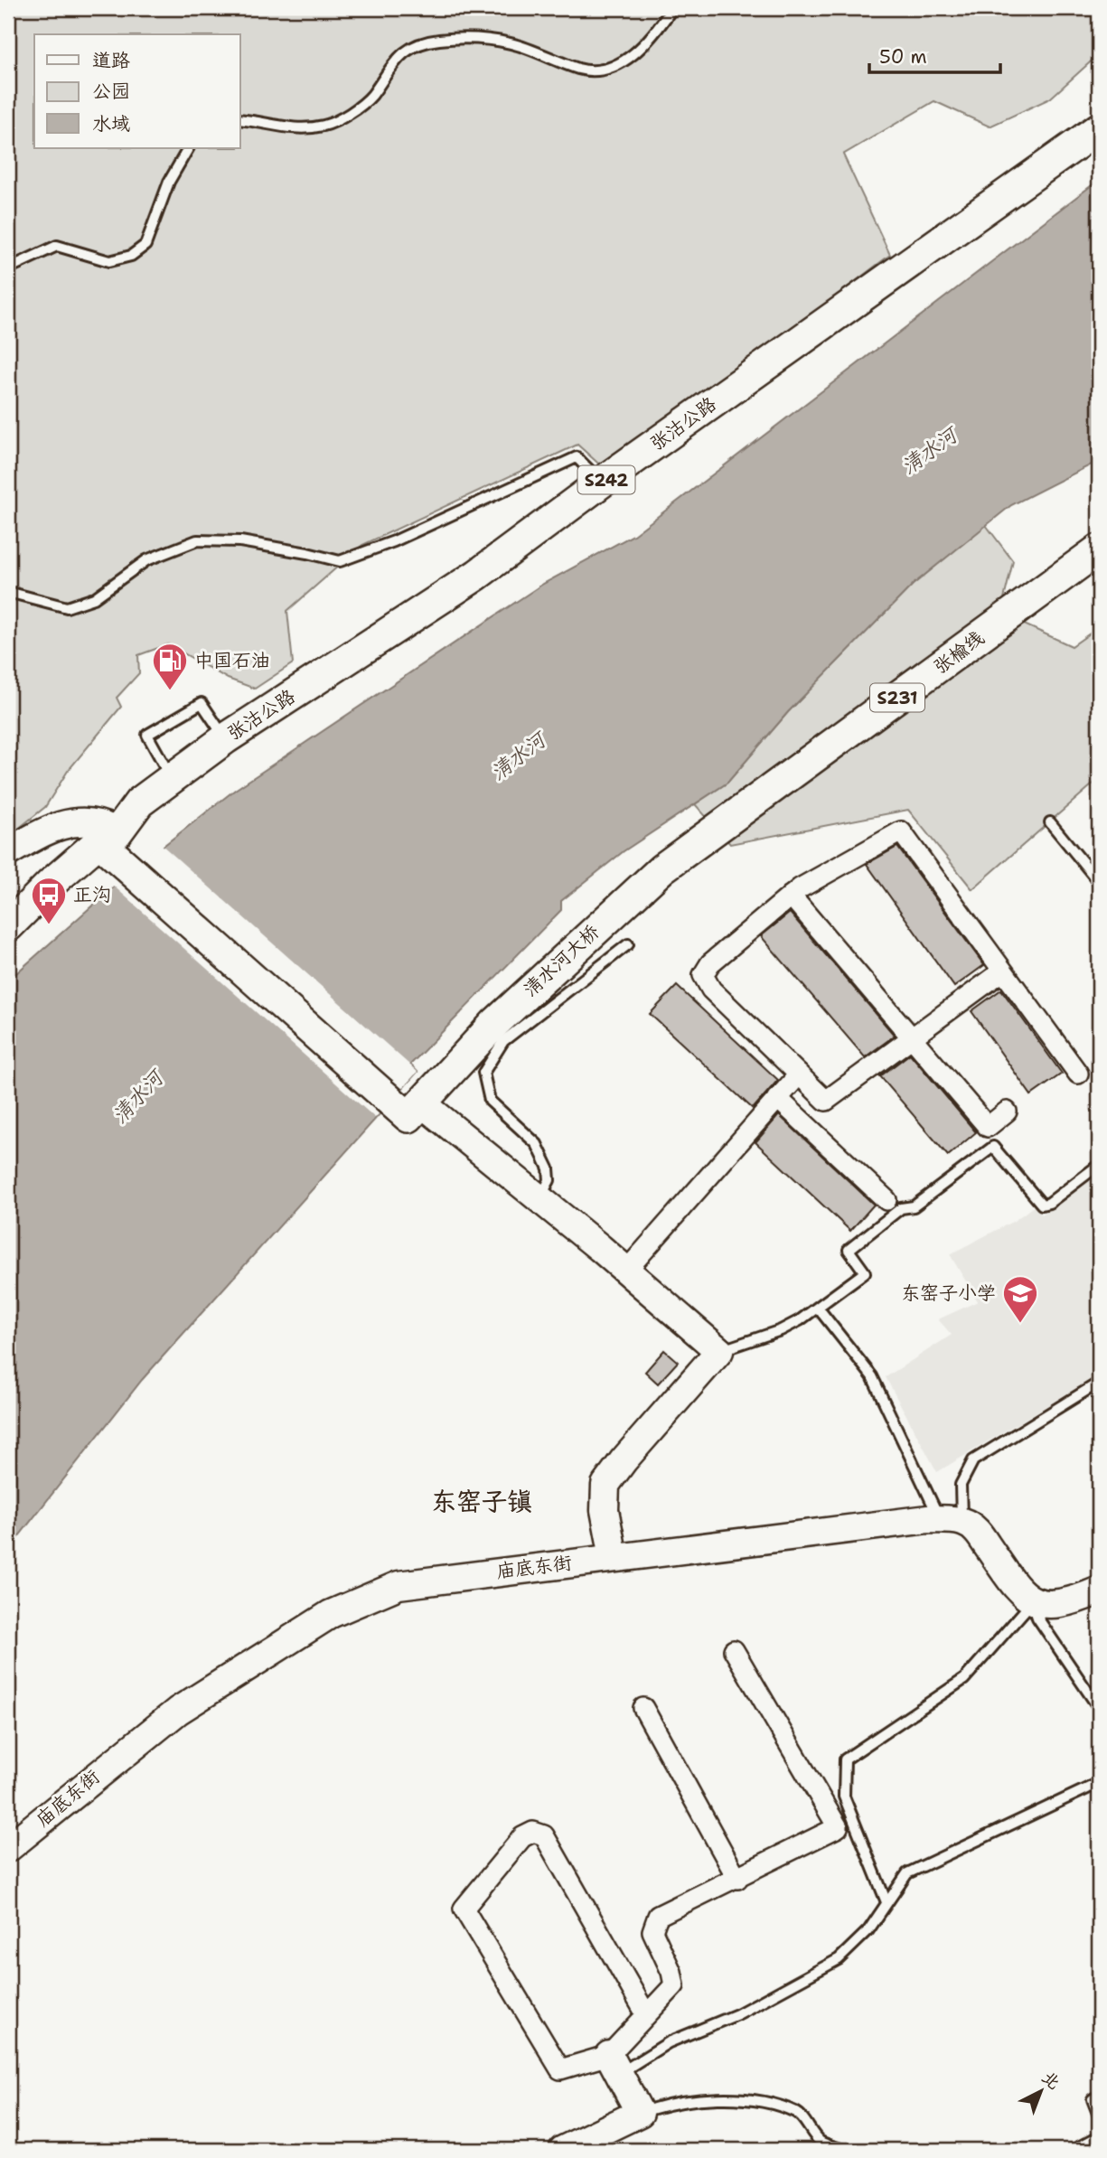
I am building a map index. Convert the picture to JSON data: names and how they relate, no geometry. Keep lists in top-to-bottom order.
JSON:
{
  "streets": {
    "main road": [
      "张沽公路",
      "S242",
      "张榆线",
      "S231",
      "清水河大桥"
    ],
    "street": ["庙底东街"]
  },
  "crossings": [
    ["张榆线", "清水河大桥"]
  ],
  "districts": ["东窑子镇"],
  "water": ["清水河"],
  "places": {
    "fuel station": ["中国石油"],
    "bus stop": ["正沟"],
    "school or university": ["东窑子小学"]
  },
  "legend": ["道路", "公园", "水域"],
  "scale_bar": "50 m",
  "north": "top right"
}
